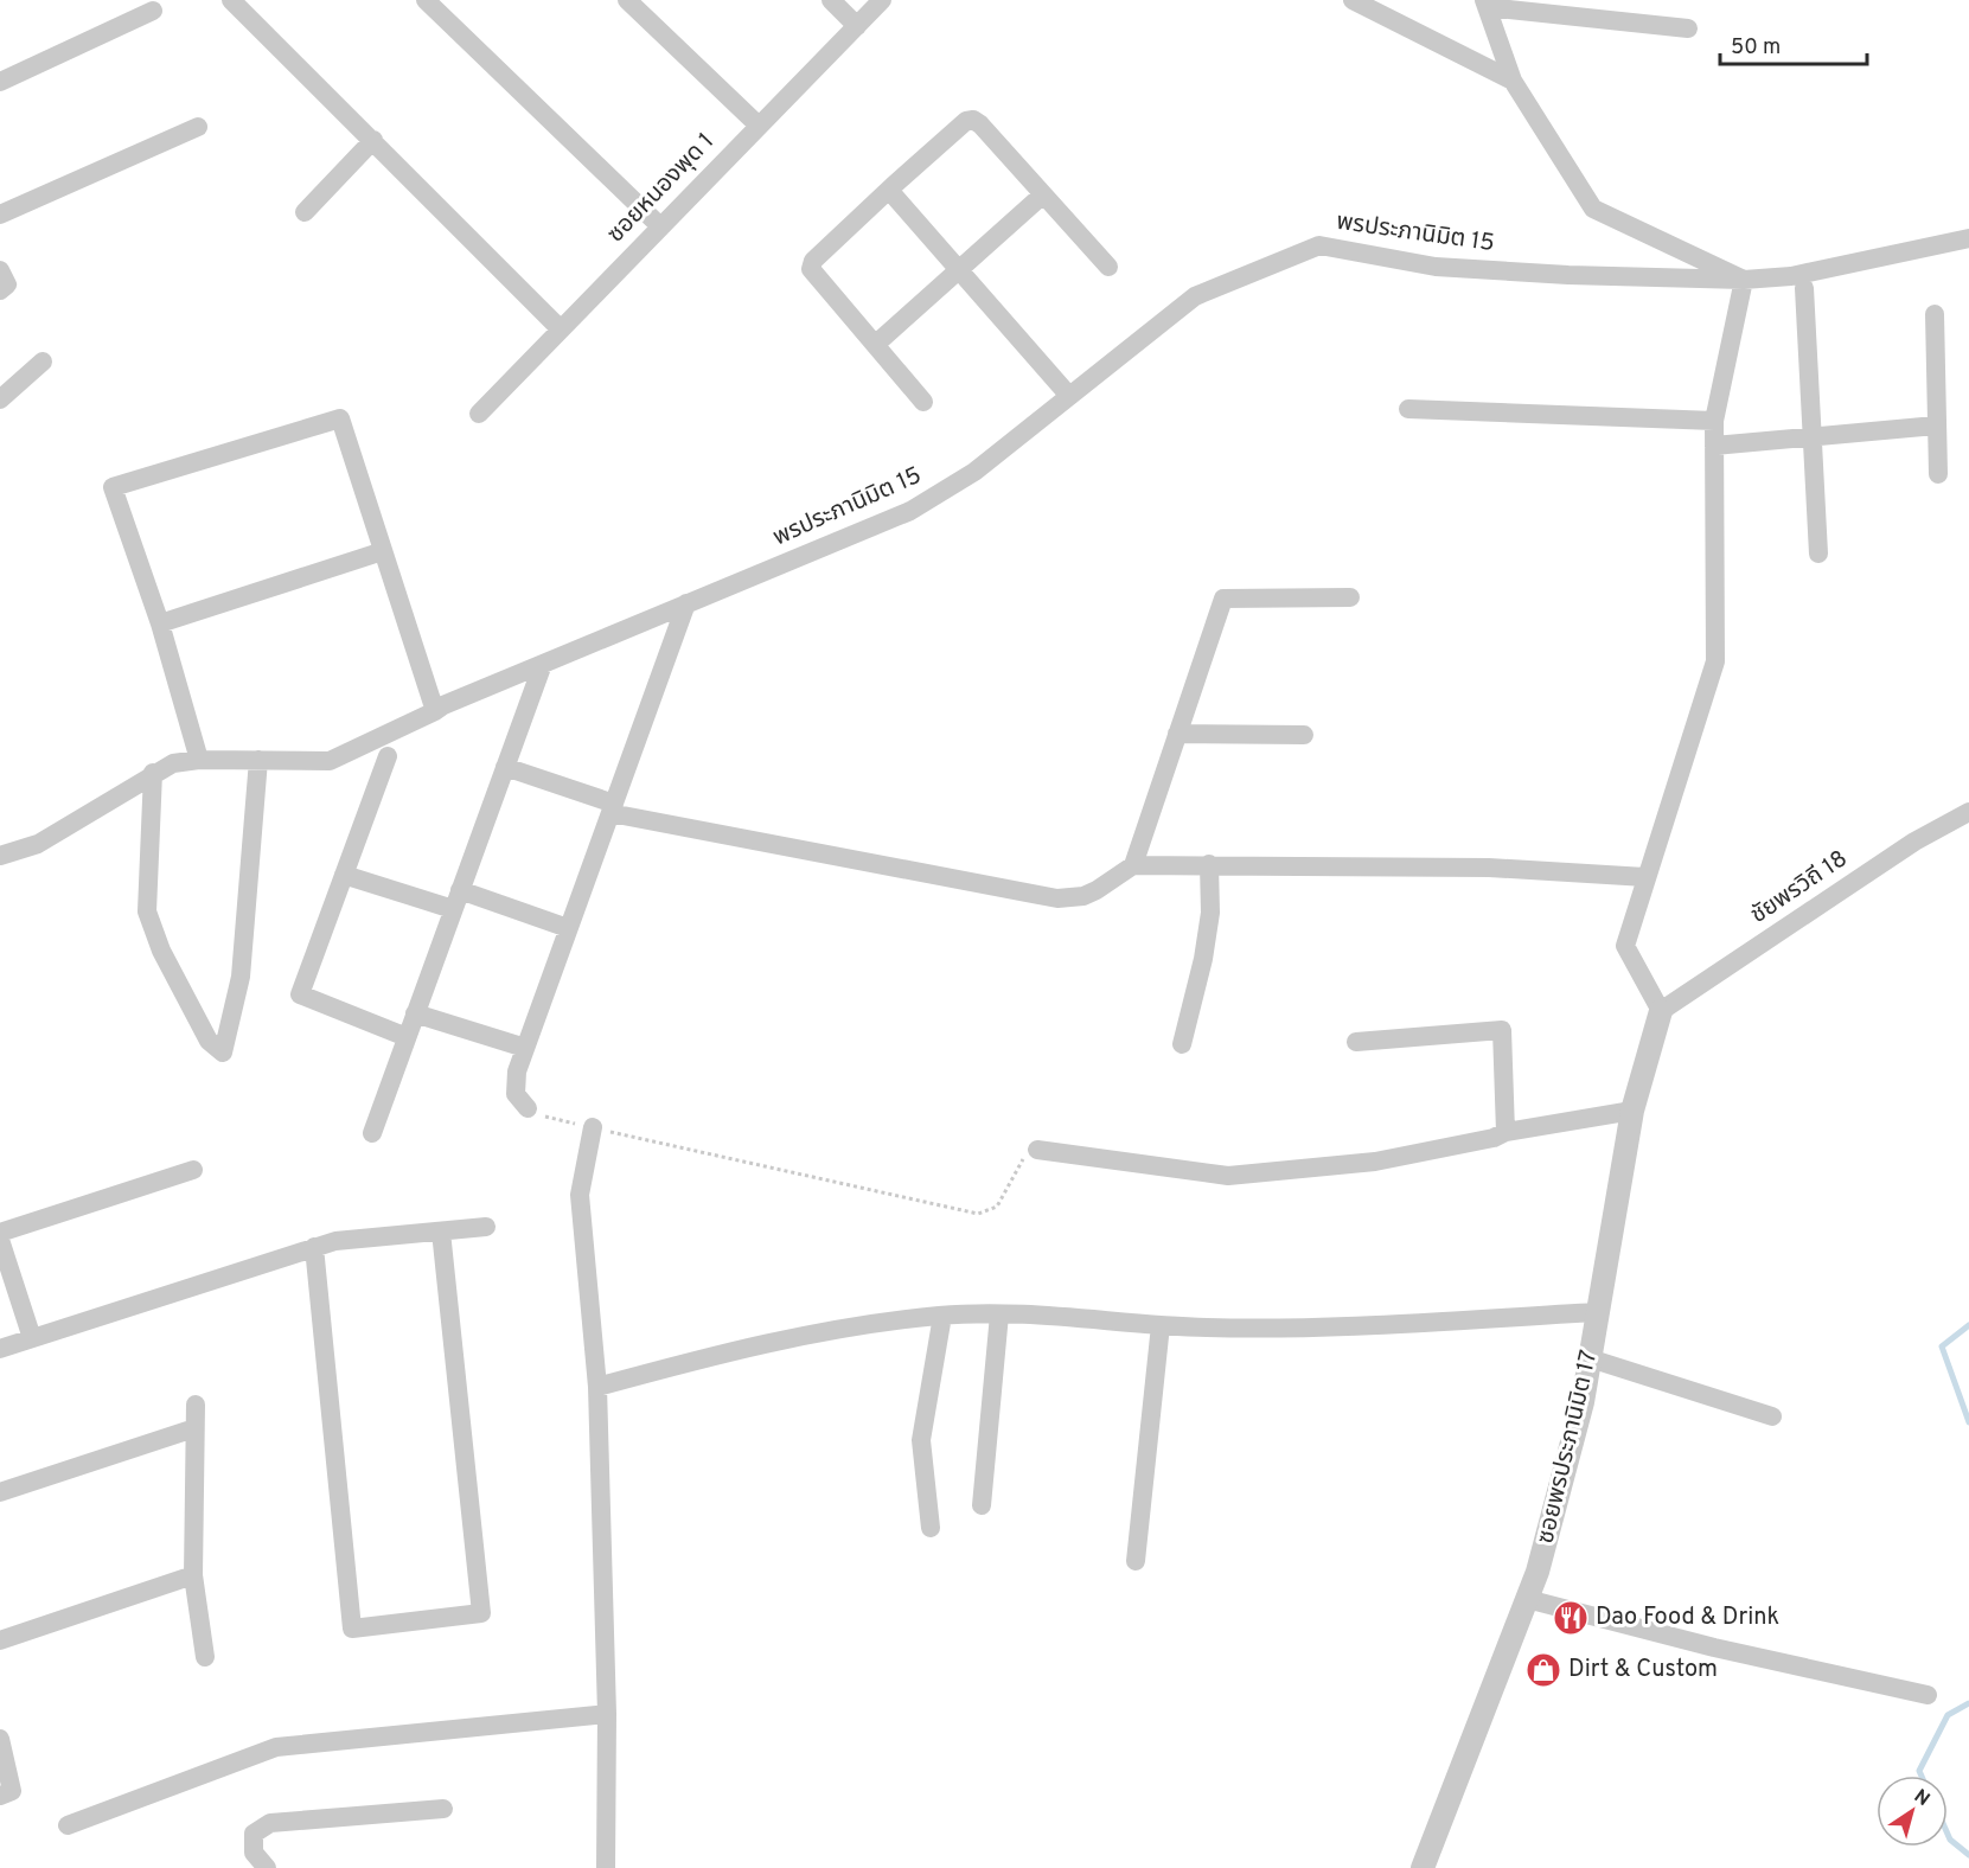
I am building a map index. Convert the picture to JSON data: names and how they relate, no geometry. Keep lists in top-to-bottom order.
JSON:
{
  "streets": {
    "street": [
      "ซอยหนองพุด 1",
      "พรประภานิมิต 15",
      "ชัยพรวิถี 18",
      "ซอยพรประภานิมิต 17"
    ]
  },
  "crossings": [
    ["ชัยพรวิถี 18", "ซอยพรประภานิมิต 17"]
  ],
  "places": {
    "restaurant": ["Dao Food & Drink"],
    "shop": ["Dirt & Custom"]
  },
  "scale_bar": "50 m",
  "north": "top right"
}
